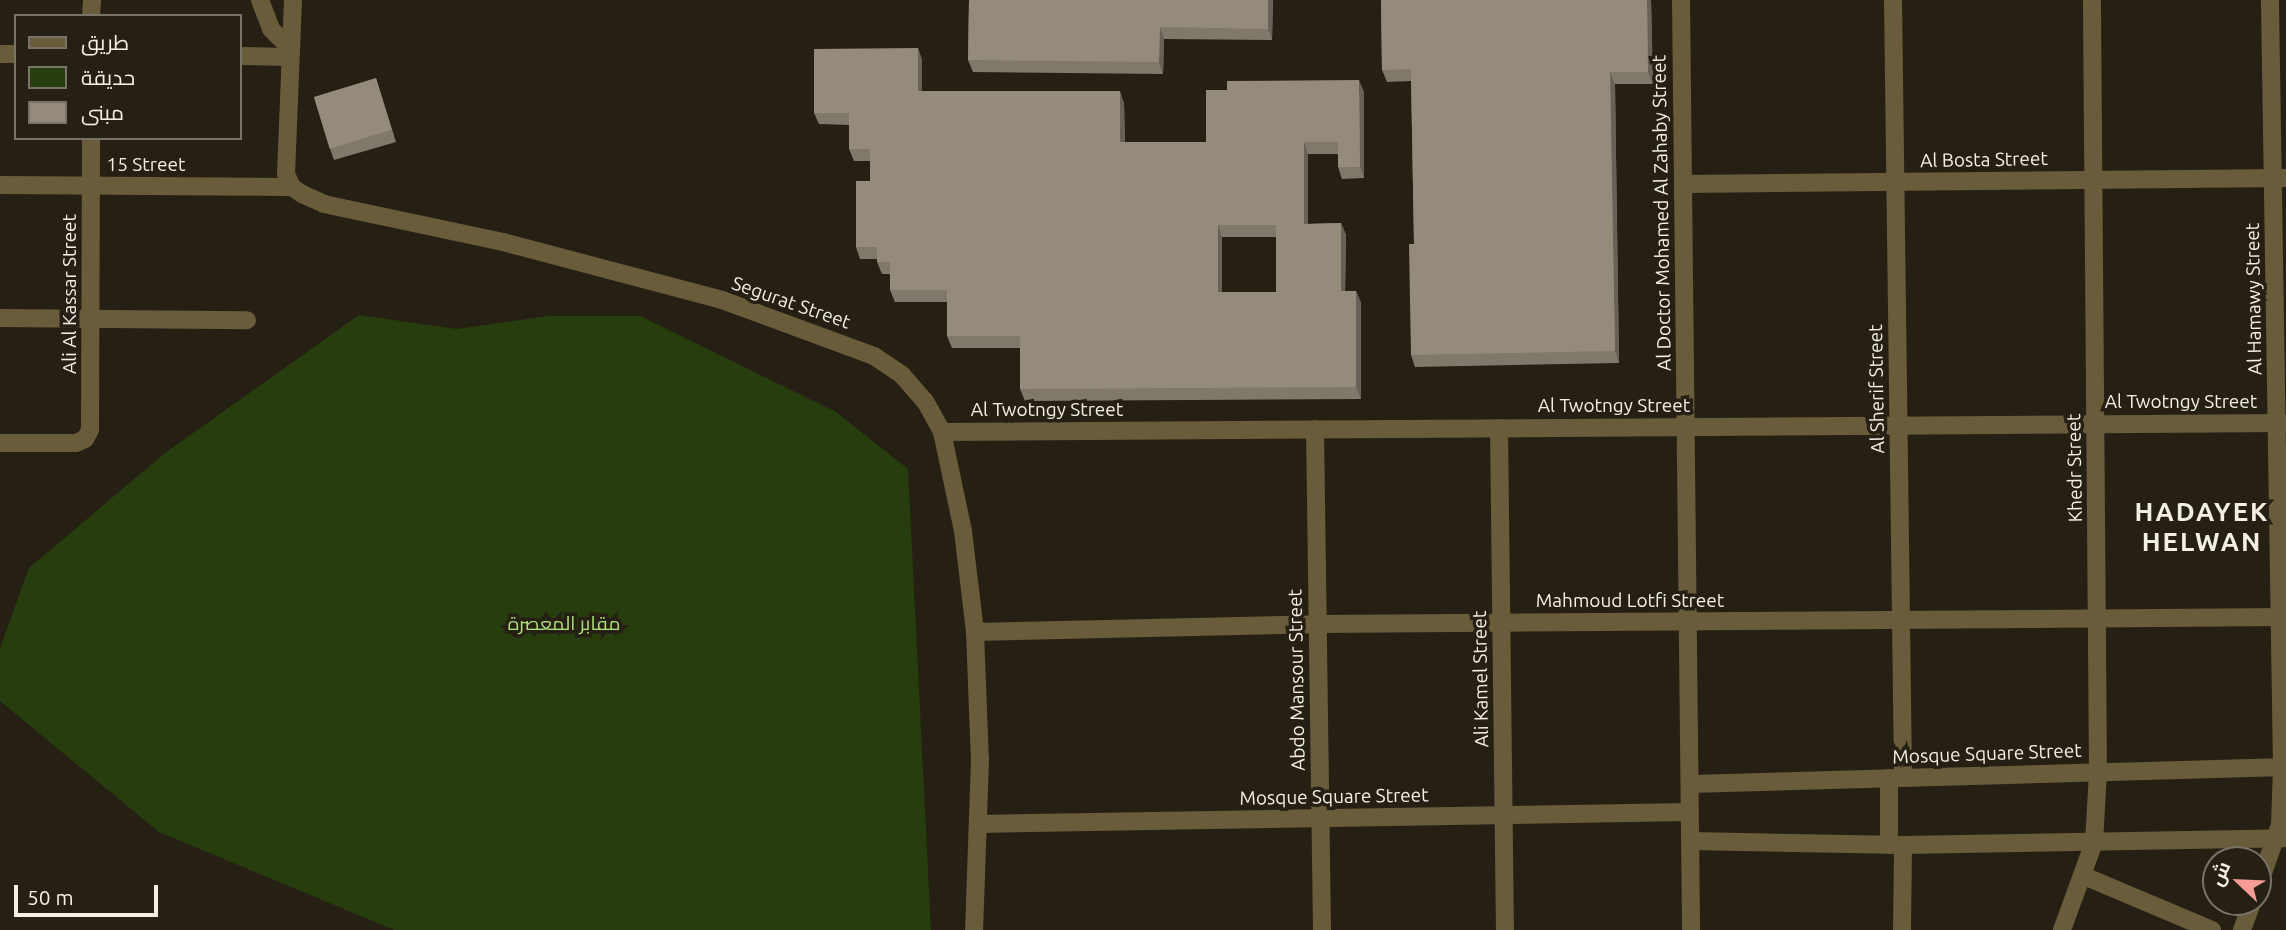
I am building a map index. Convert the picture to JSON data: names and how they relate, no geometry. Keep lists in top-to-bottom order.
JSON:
{
  "streets": {
    "street": [
      "Al Bosta Street",
      "15 Street",
      "Al Doctor Mohamed Al Zahaby Street",
      "Ali Al Kassar Street",
      "Al Hamawy Street",
      "Segurat Street",
      "Al Sherif Street",
      "Al Twotngy Street",
      "Khedr Street",
      "Mahmoud Lotfi Street",
      "Ali Kamel Street",
      "Abdo Mansour Street",
      "Mosque Square Street"
    ]
  },
  "crossings": [
    ["Al Bosta Street", "Al Doctor Mohamed Al Zahaby Street"],
    ["Al Bosta Street", "Al Hamawy Street"],
    ["Al Bosta Street", "Al Sherif Street"],
    ["Al Bosta Street", "Khedr Street"],
    ["15 Street", "Ali Al Kassar Street"],
    ["15 Street", "Segurat Street"],
    ["Al Doctor Mohamed Al Zahaby Street", "Al Twotngy Street"],
    ["Al Doctor Mohamed Al Zahaby Street", "Mahmoud Lotfi Street"],
    ["Al Doctor Mohamed Al Zahaby Street", "Mosque Square Street"],
    ["Al Hamawy Street", "Al Twotngy Street"],
    ["Al Hamawy Street", "Mahmoud Lotfi Street"],
    ["Al Hamawy Street", "Mosque Square Street"],
    ["Segurat Street", "Al Twotngy Street"],
    ["Segurat Street", "Mahmoud Lotfi Street"],
    ["Segurat Street", "Mosque Square Street"],
    ["Al Sherif Street", "Al Twotngy Street"],
    ["Al Sherif Street", "Mahmoud Lotfi Street"],
    ["Al Sherif Street", "Mosque Square Street"],
    ["Al Twotngy Street", "Khedr Street"],
    ["Al Twotngy Street", "Ali Kamel Street"],
    ["Al Twotngy Street", "Abdo Mansour Street"],
    ["Khedr Street", "Mahmoud Lotfi Street"],
    ["Khedr Street", "Mosque Square Street"],
    ["Mahmoud Lotfi Street", "Ali Kamel Street"],
    ["Mahmoud Lotfi Street", "Abdo Mansour Street"],
    ["Ali Kamel Street", "Mosque Square Street"],
    ["Abdo Mansour Street", "Mosque Square Street"]
  ],
  "districts": ["HADAYEK HELWAN"],
  "parks": ["مقابر المعصرة"],
  "legend": ["طريق", "حديقة", "مبنى"],
  "scale_bar": "50 m",
  "north": "top left"
}
